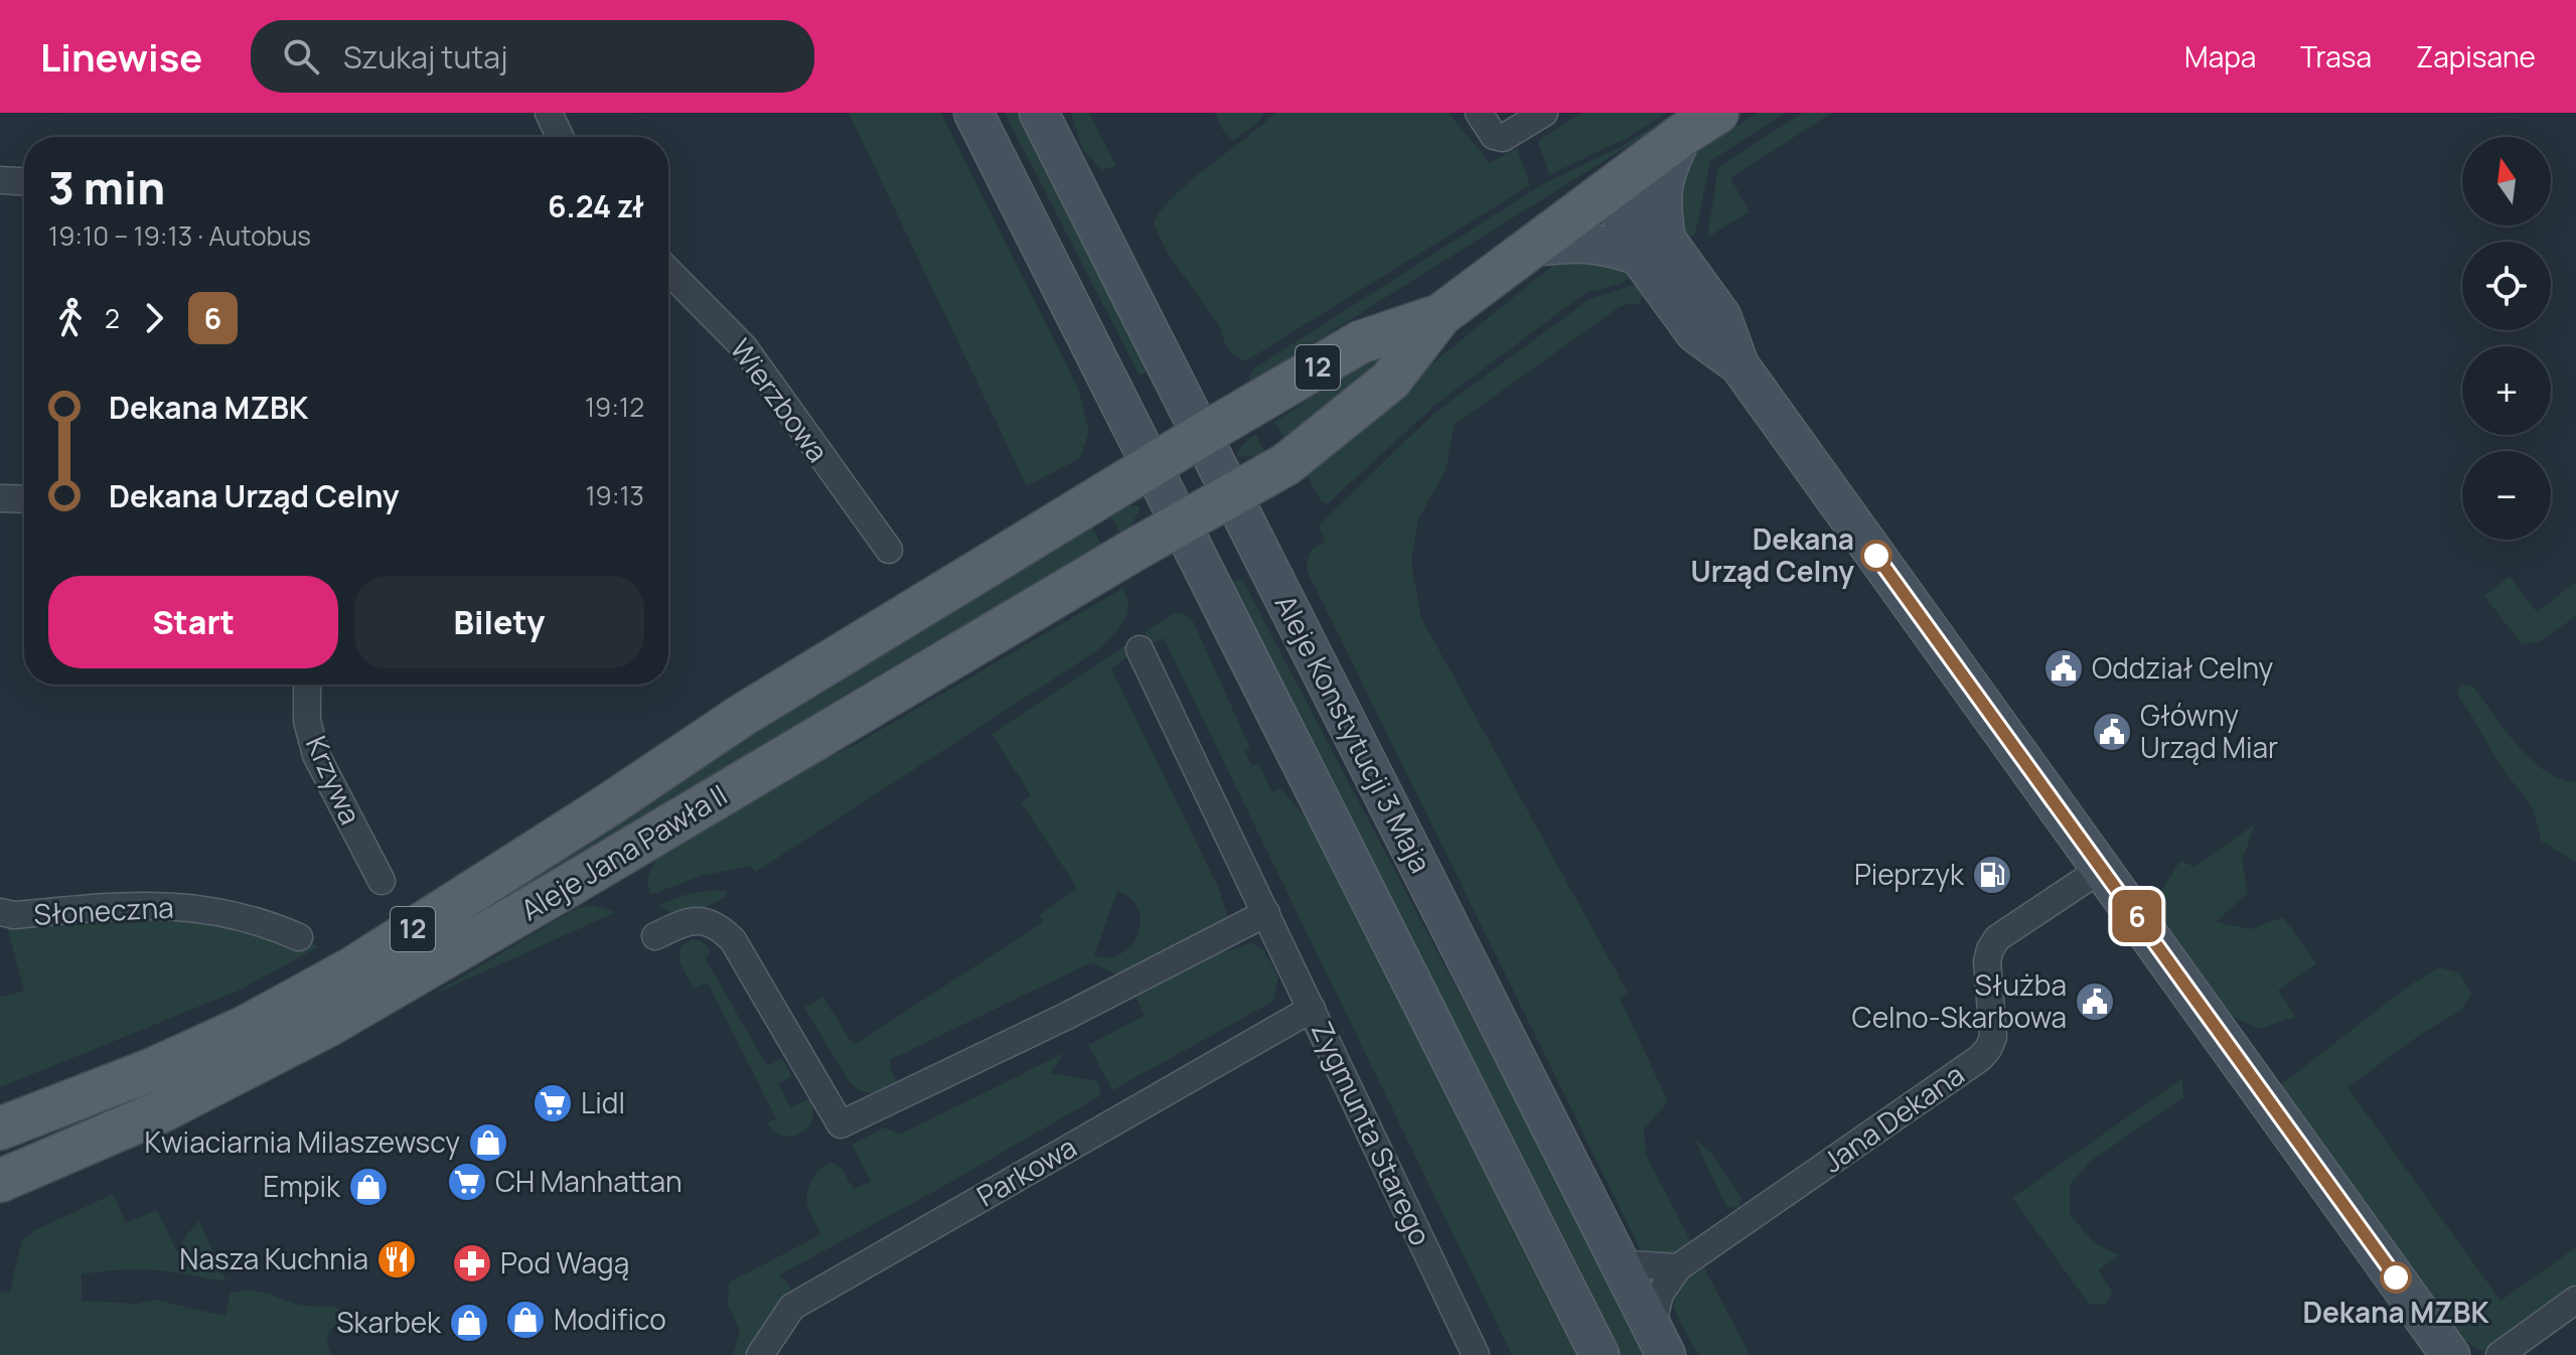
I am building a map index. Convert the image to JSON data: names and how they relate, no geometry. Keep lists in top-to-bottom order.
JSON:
{
  "streets": {
    "main road": ["12", "Aleje Konstytucji 3 Maja", "Aleje Jana Pawła II"],
    "street": [
      "Wierzbowa",
      "Krzywa",
      "Słoneczna",
      "Jana Dekana",
      "Zygmunta Starego",
      "Parkowa"
    ]
  },
  "crossings": [
    ["12", "Aleje Konstytucji 3 Maja"],
    ["12", "Aleje Jana Pawła II"],
    ["Aleje Konstytucji 3 Maja", "Aleje Jana Pawła II"],
    ["Aleje Konstytucji 3 Maja", "Jana Dekana"],
    ["Zygmunta Starego", "Parkowa"]
  ],
  "places": {
    "other": ["Dekana Urząd Celny", "Dekana MZBK"],
    "public building": ["Oddział Celny", "Główny Urząd Miar", "Służba Celno-Skarbowa"],
    "fuel station": ["Pieprzyk"],
    "supermarket": ["Lidl", "CH Manhattan"],
    "shop": [
      "Kwiaciarnia Milaszewscy",
      "Empik",
      "Modifico",
      "Skarbek"
    ],
    "restaurant": ["Nasza Kuchnia"],
    "pharmacy": ["Pod Wagą"]
  },
  "lines": ["bus line 6"],
  "north": "top",
  "page": {
    "header": "Linewise",
    "search": "Szukaj tutaj",
    "nav": ["Mapa", "Trasa", "Zapisane"],
    "on_map": "6",
    "map_buttons": ["+", "−"],
    "heading": ["3 min", "19:10 – 19:13 · Autobus", "6.24 zł"],
    "legs": ["2", "6"],
    "list": [
      {
        "name": "Dekana MZBK",
        "value": "19:12"
      },
      {
        "name": "Dekana Urząd Celny",
        "value": "19:13"
      }
    ],
    "buttons": ["Start", "Bilety"]
  }
}
